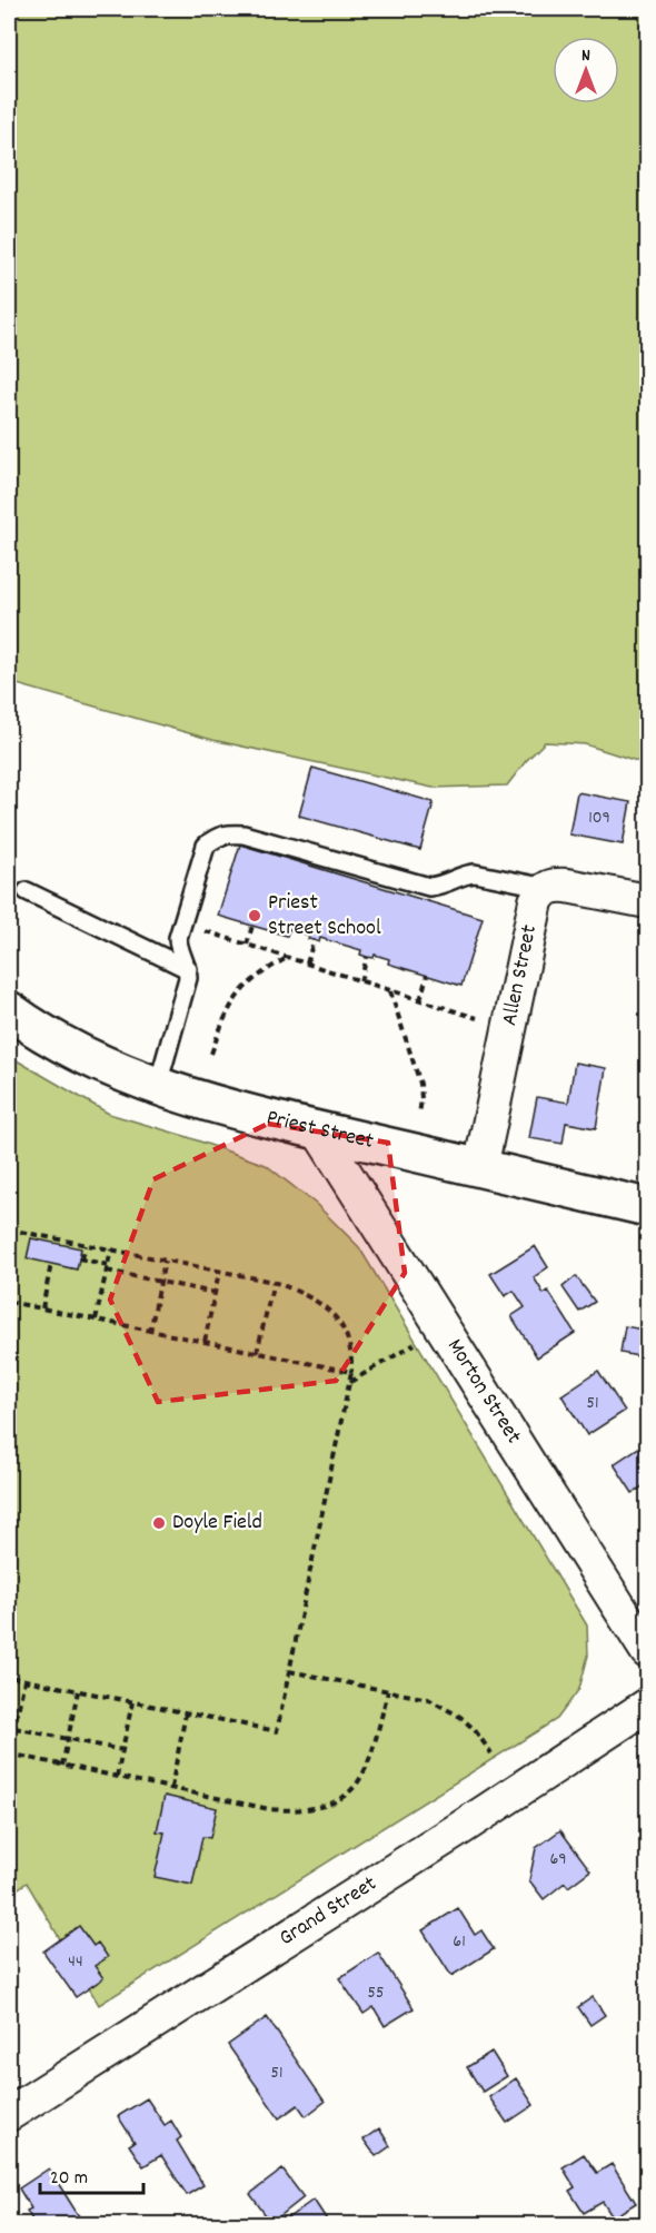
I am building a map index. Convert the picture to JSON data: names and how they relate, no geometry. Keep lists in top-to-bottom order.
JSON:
{
  "streets": {
    "main road": ["Priest Street"],
    "street": ["Allen Street", "Morton Street", "Grand Street"]
  },
  "crossings": [
    ["Allen Street", "Priest Street"],
    ["Priest Street", "Morton Street"]
  ],
  "places": ["Priest Street School", "Doyle Field"],
  "house_numbers": [
    "109",
    "51",
    "69",
    "61",
    "44",
    "55",
    "51"
  ],
  "scale_bar": "20 m",
  "north": "top"
}
